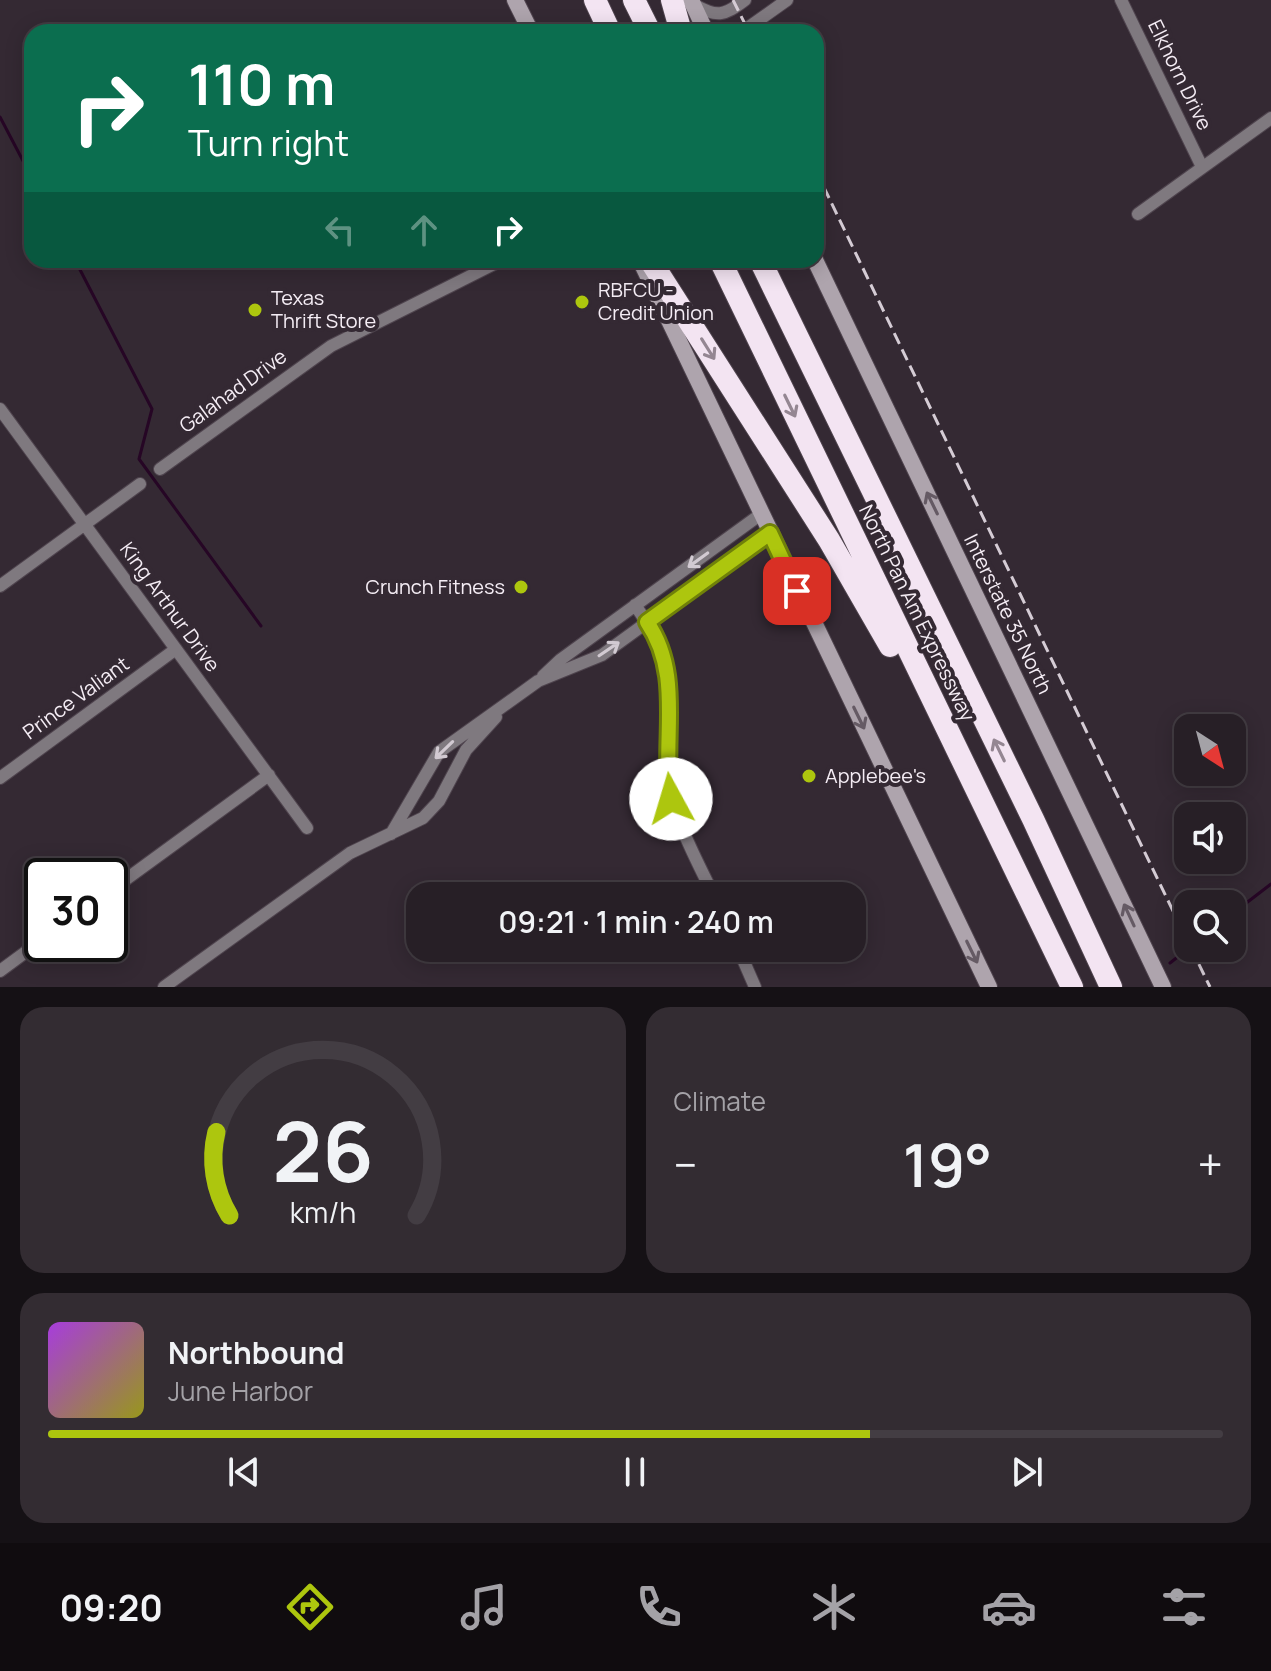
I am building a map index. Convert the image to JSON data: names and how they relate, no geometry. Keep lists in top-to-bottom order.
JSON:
{
  "streets": {
    "highway": ["North Pan Am Expressway"],
    "main road": ["Interstate 35 North"],
    "street": [
      "Elkhorn Drive",
      "Galahad Drive",
      "King Arthur Drive",
      "Prince Valiant"
    ]
  },
  "crossings": [
    ["King Arthur Drive", "Prince Valiant"]
  ],
  "one_way": ["Interstate 35 North"],
  "places": [
    "RBFCU - Credit Union",
    "Texas Thrift Store",
    "Crunch Fitness",
    "Applebee's"
  ],
  "north": "bottom right",
  "page": {
    "turn": ["110 m", "Turn right"],
    "limit": "30",
    "trip": "09:21 · 1 min · 240 m",
    "tile": "Climate",
    "heat": ["−", "19°", "+"],
    "song": ["Northbound", "June Harbor"],
    "tabs": "09:20",
    "gauge": ["26", "km/h"]
  }
}
